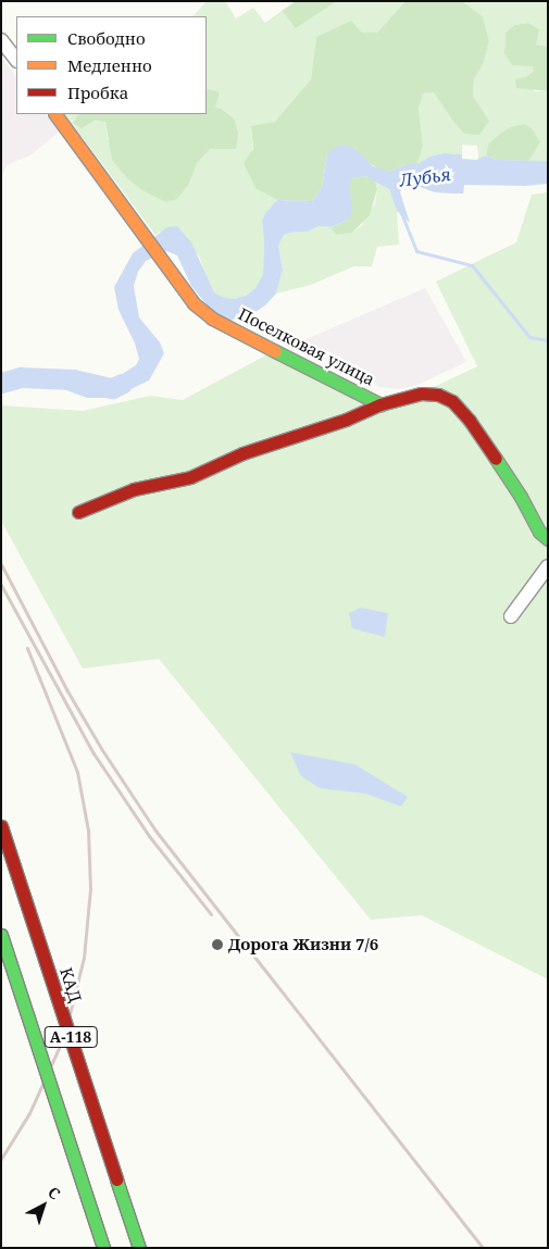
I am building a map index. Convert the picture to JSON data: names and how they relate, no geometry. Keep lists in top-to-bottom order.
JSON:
{
  "streets": {
    "main road": ["Поселковая улица", "КАД", "А-118"]
  },
  "water": ["Лубья"],
  "places": ["Дорога Жизни 7/6"],
  "legend": ["Свободно", "Медленно", "Пробка"],
  "north": "top right"
}
